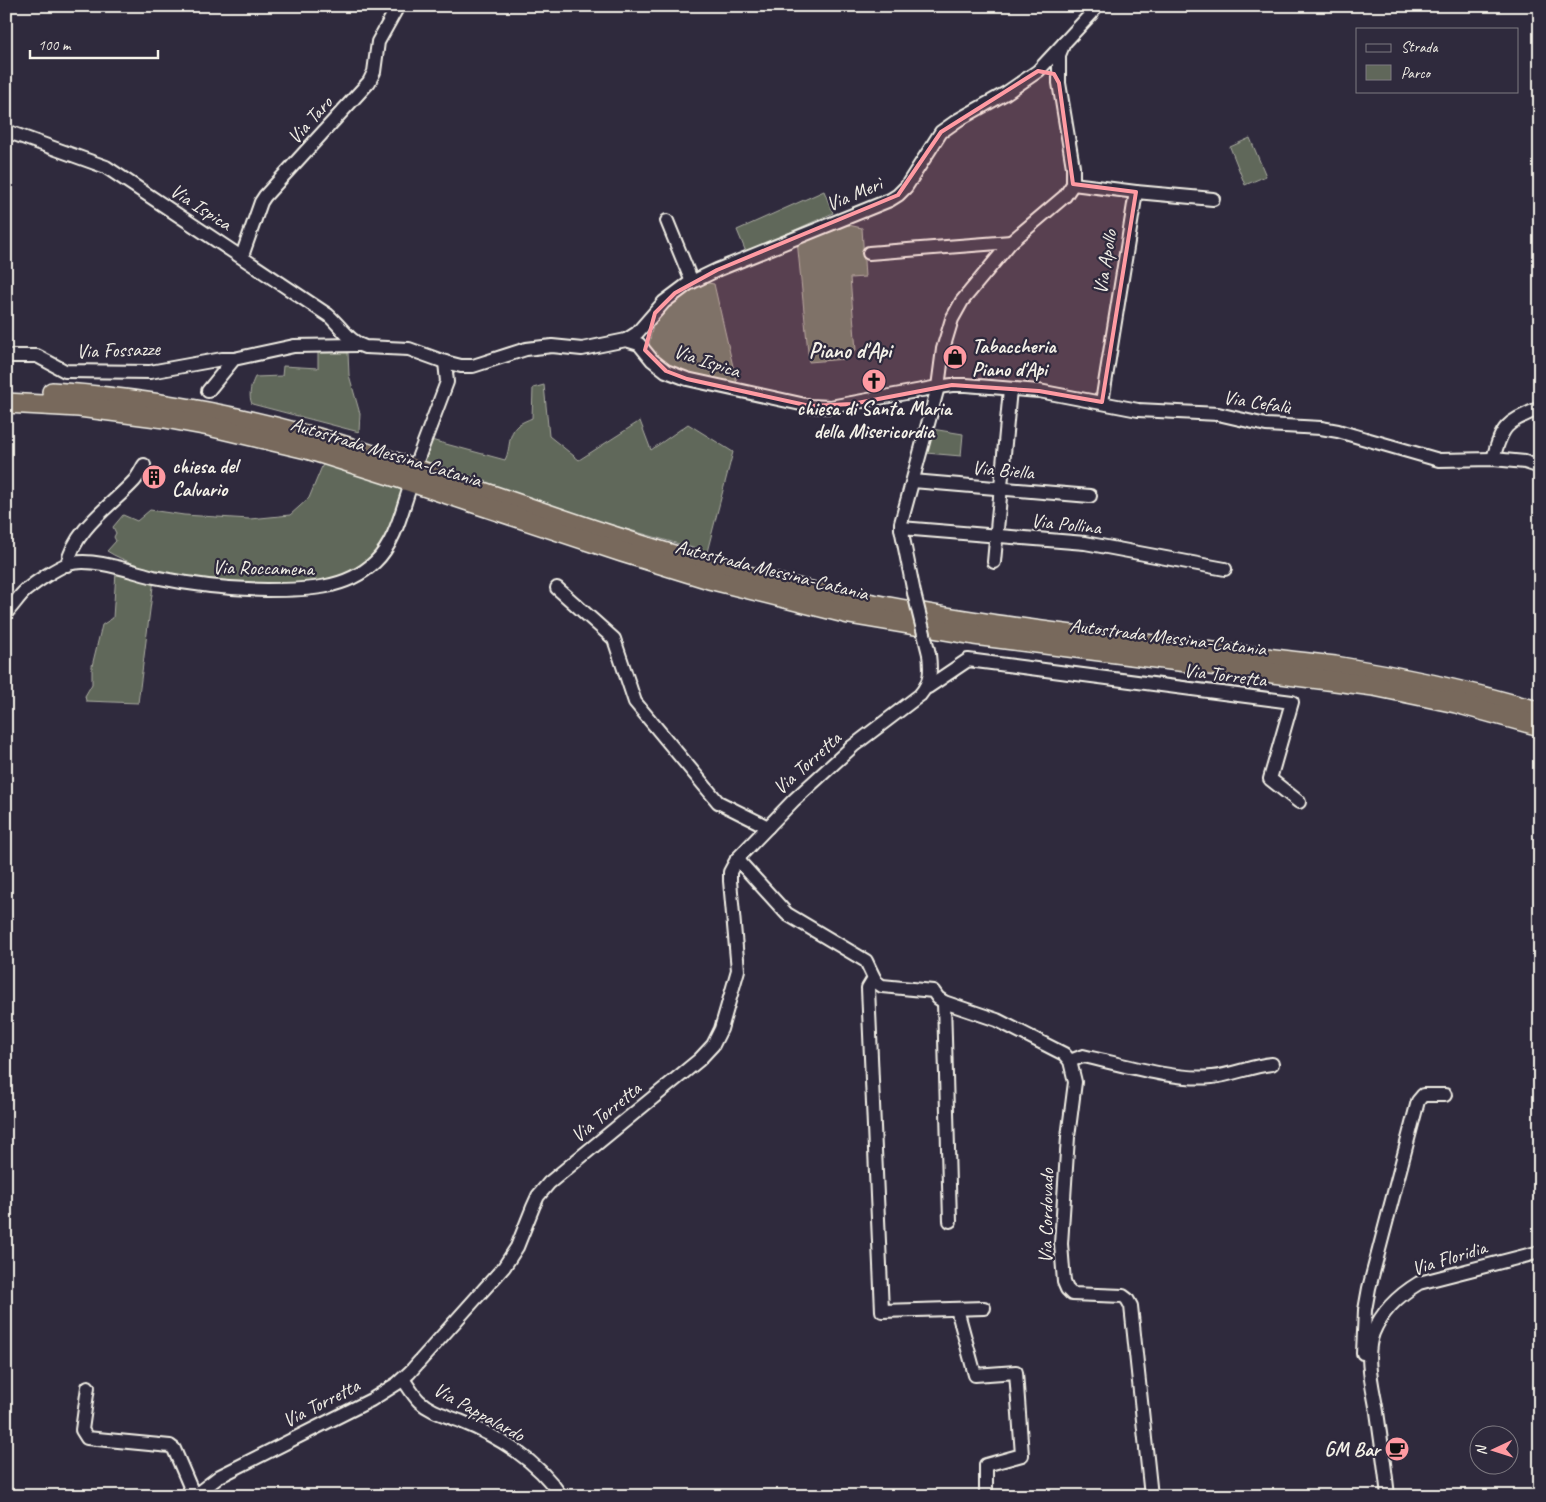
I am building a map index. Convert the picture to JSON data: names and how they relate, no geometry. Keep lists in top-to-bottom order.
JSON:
{
  "streets": {
    "highway": ["Autostrada Messina-Catania"],
    "street": [
      "Via Taro",
      "Via Merì",
      "Via Ispica",
      "Via Apollo",
      "Via Fossazze",
      "Via Cefalù",
      "Via Biella",
      "Via Pollina",
      "Via Roccamena",
      "Via Torretta",
      "Via Cordovado",
      "Via Floridia",
      "Via Pappalardo"
    ]
  },
  "crossings": [
    ["Via Taro", "Via Ispica"],
    ["Via Ispica", "Via Fossazze"],
    ["Via Ispica", "Via Cefalù"],
    ["Via Apollo", "Via Cefalù"],
    ["Via Torretta", "Via Pappalardo"]
  ],
  "districts": ["Piano d'Api"],
  "places": {
    "shop": ["Tabaccheria Piano d'Api"],
    "church": ["chiesa di Santa Maria della Misericordia"],
    "building": ["chiesa del Calvario"],
    "cafe": ["GM Bar"]
  },
  "legend": ["Strada", "Parco"],
  "scale_bar": "100 m",
  "north": "left"
}
